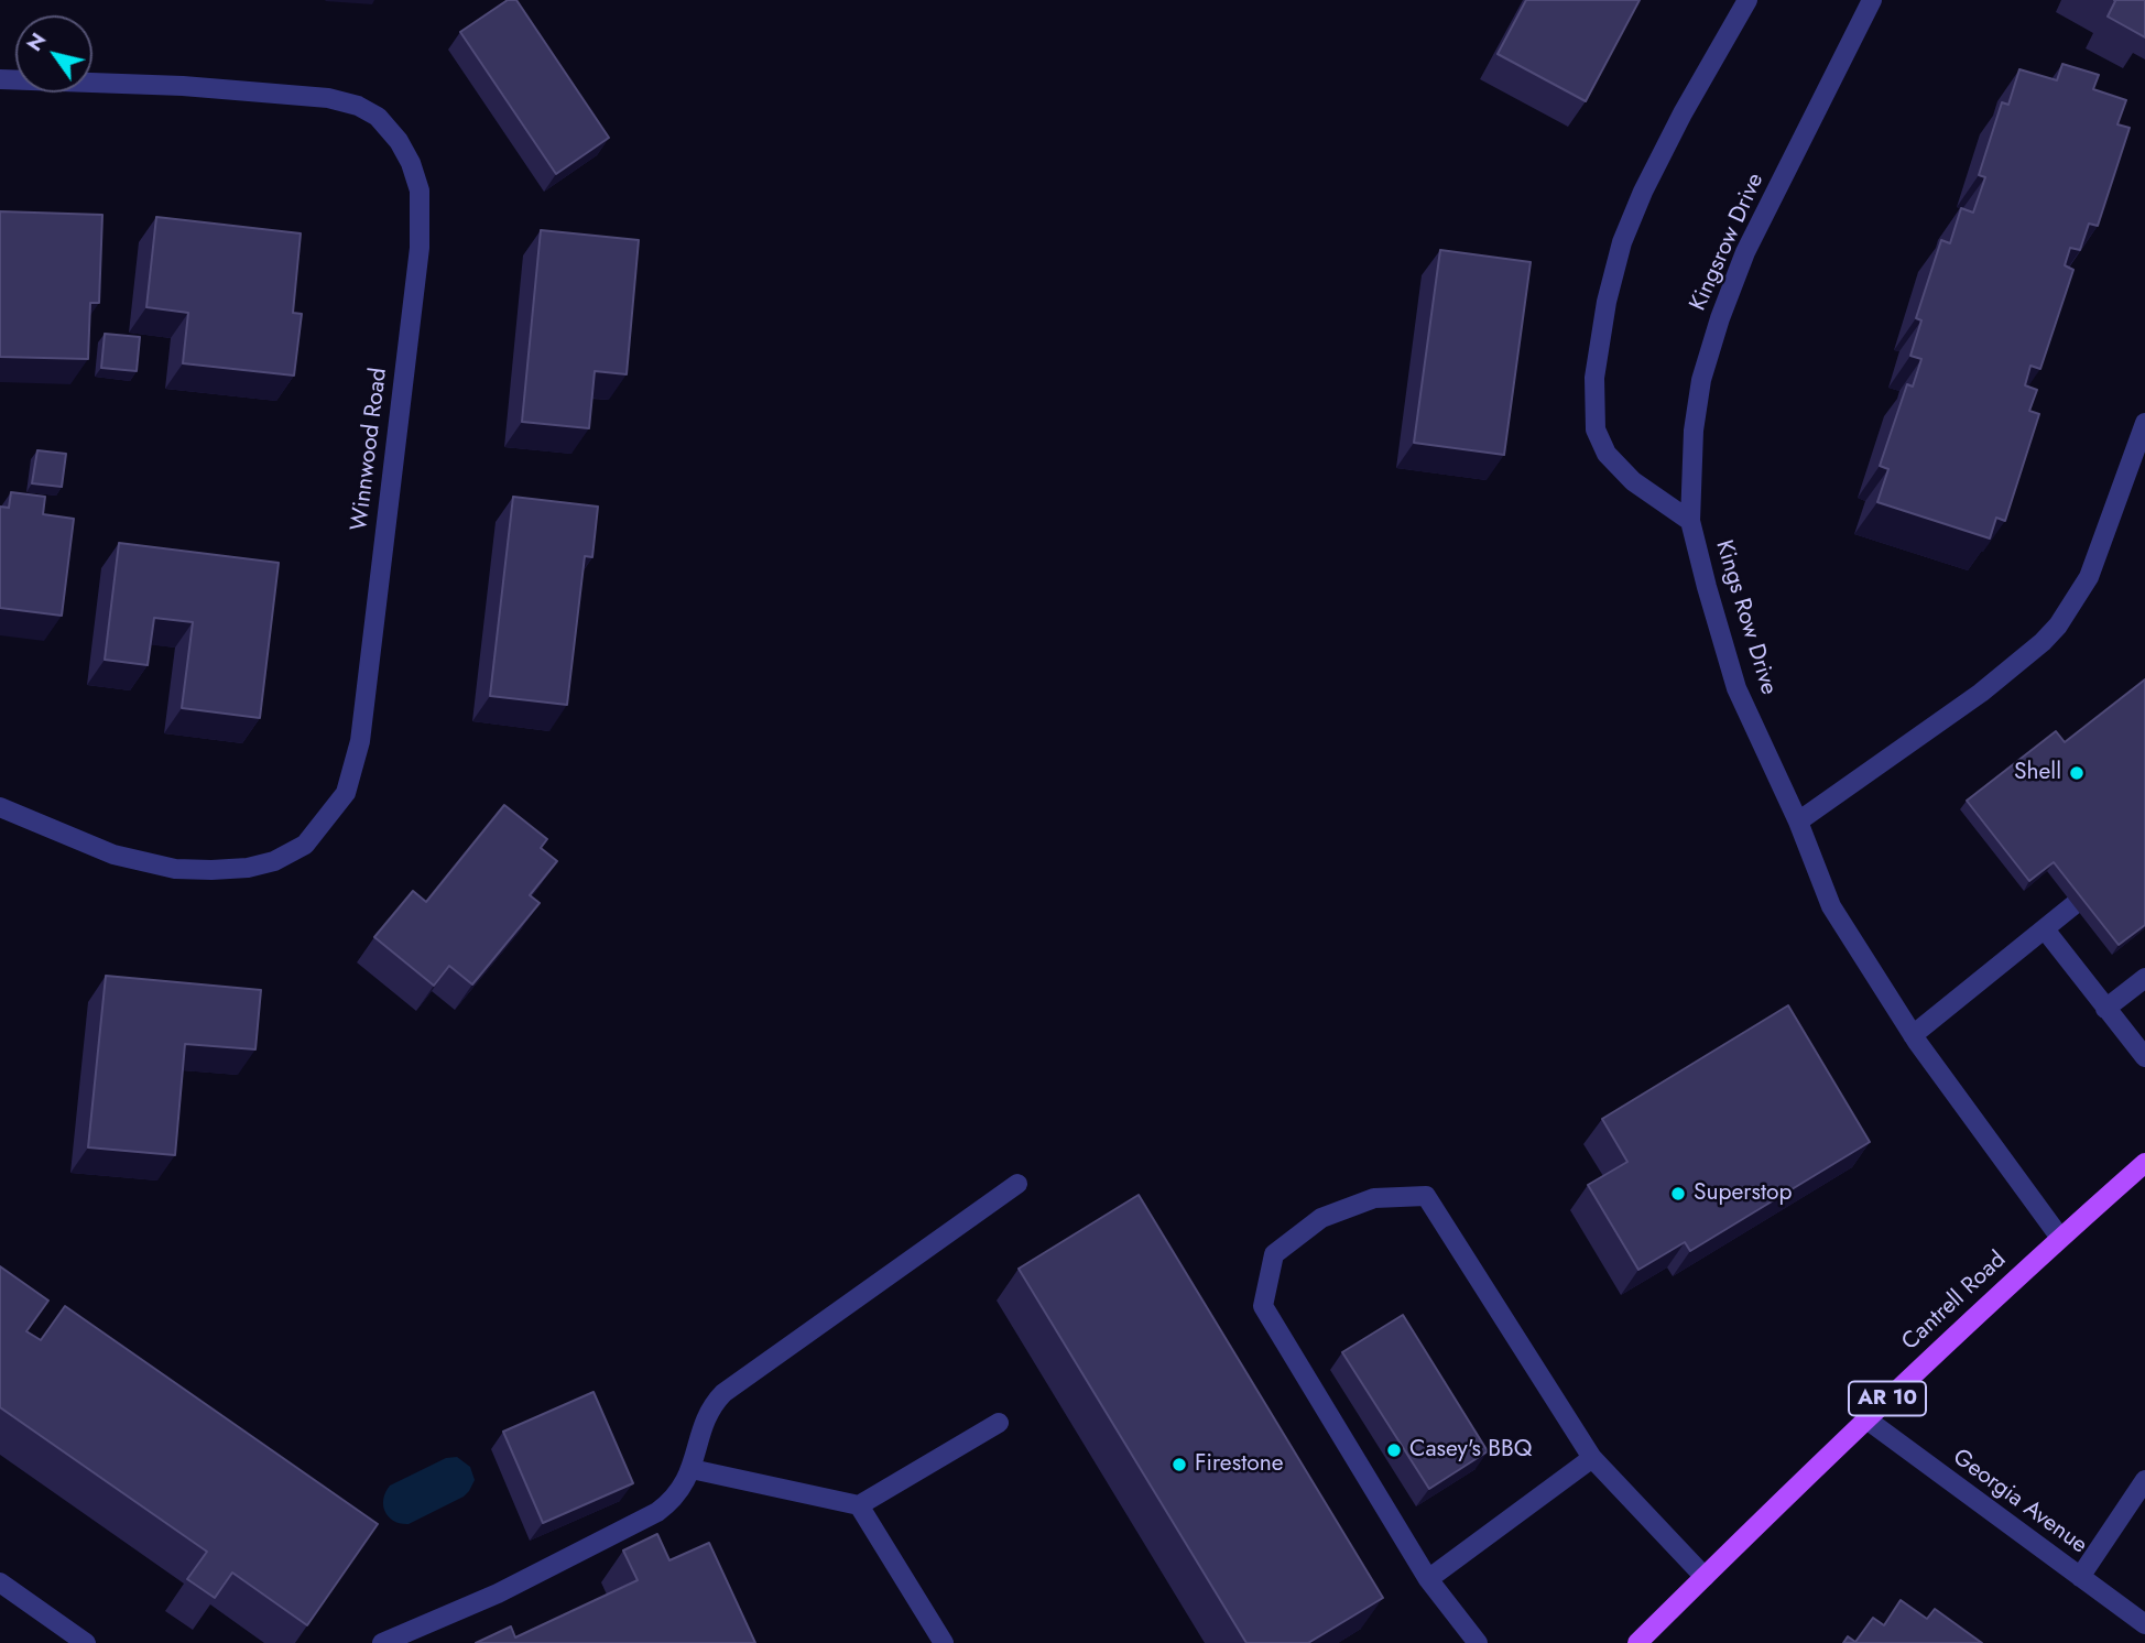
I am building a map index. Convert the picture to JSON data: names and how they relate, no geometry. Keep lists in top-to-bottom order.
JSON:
{
  "streets": {
    "main road": ["Cantrell Road", "AR 10"],
    "street": [
      "Kingsrow Drive",
      "Winnwood Road",
      "Kings Row Drive",
      "Georgia Avenue"
    ]
  },
  "crossings": [
    ["Kingsrow Drive", "Kings Row Drive"],
    ["Kings Row Drive", "Cantrell Road"],
    ["Cantrell Road", "Georgia Avenue"]
  ],
  "places": [
    "Shell",
    "Superstop",
    "Casey's BBQ",
    "Firestone"
  ],
  "north": "top left"
}
